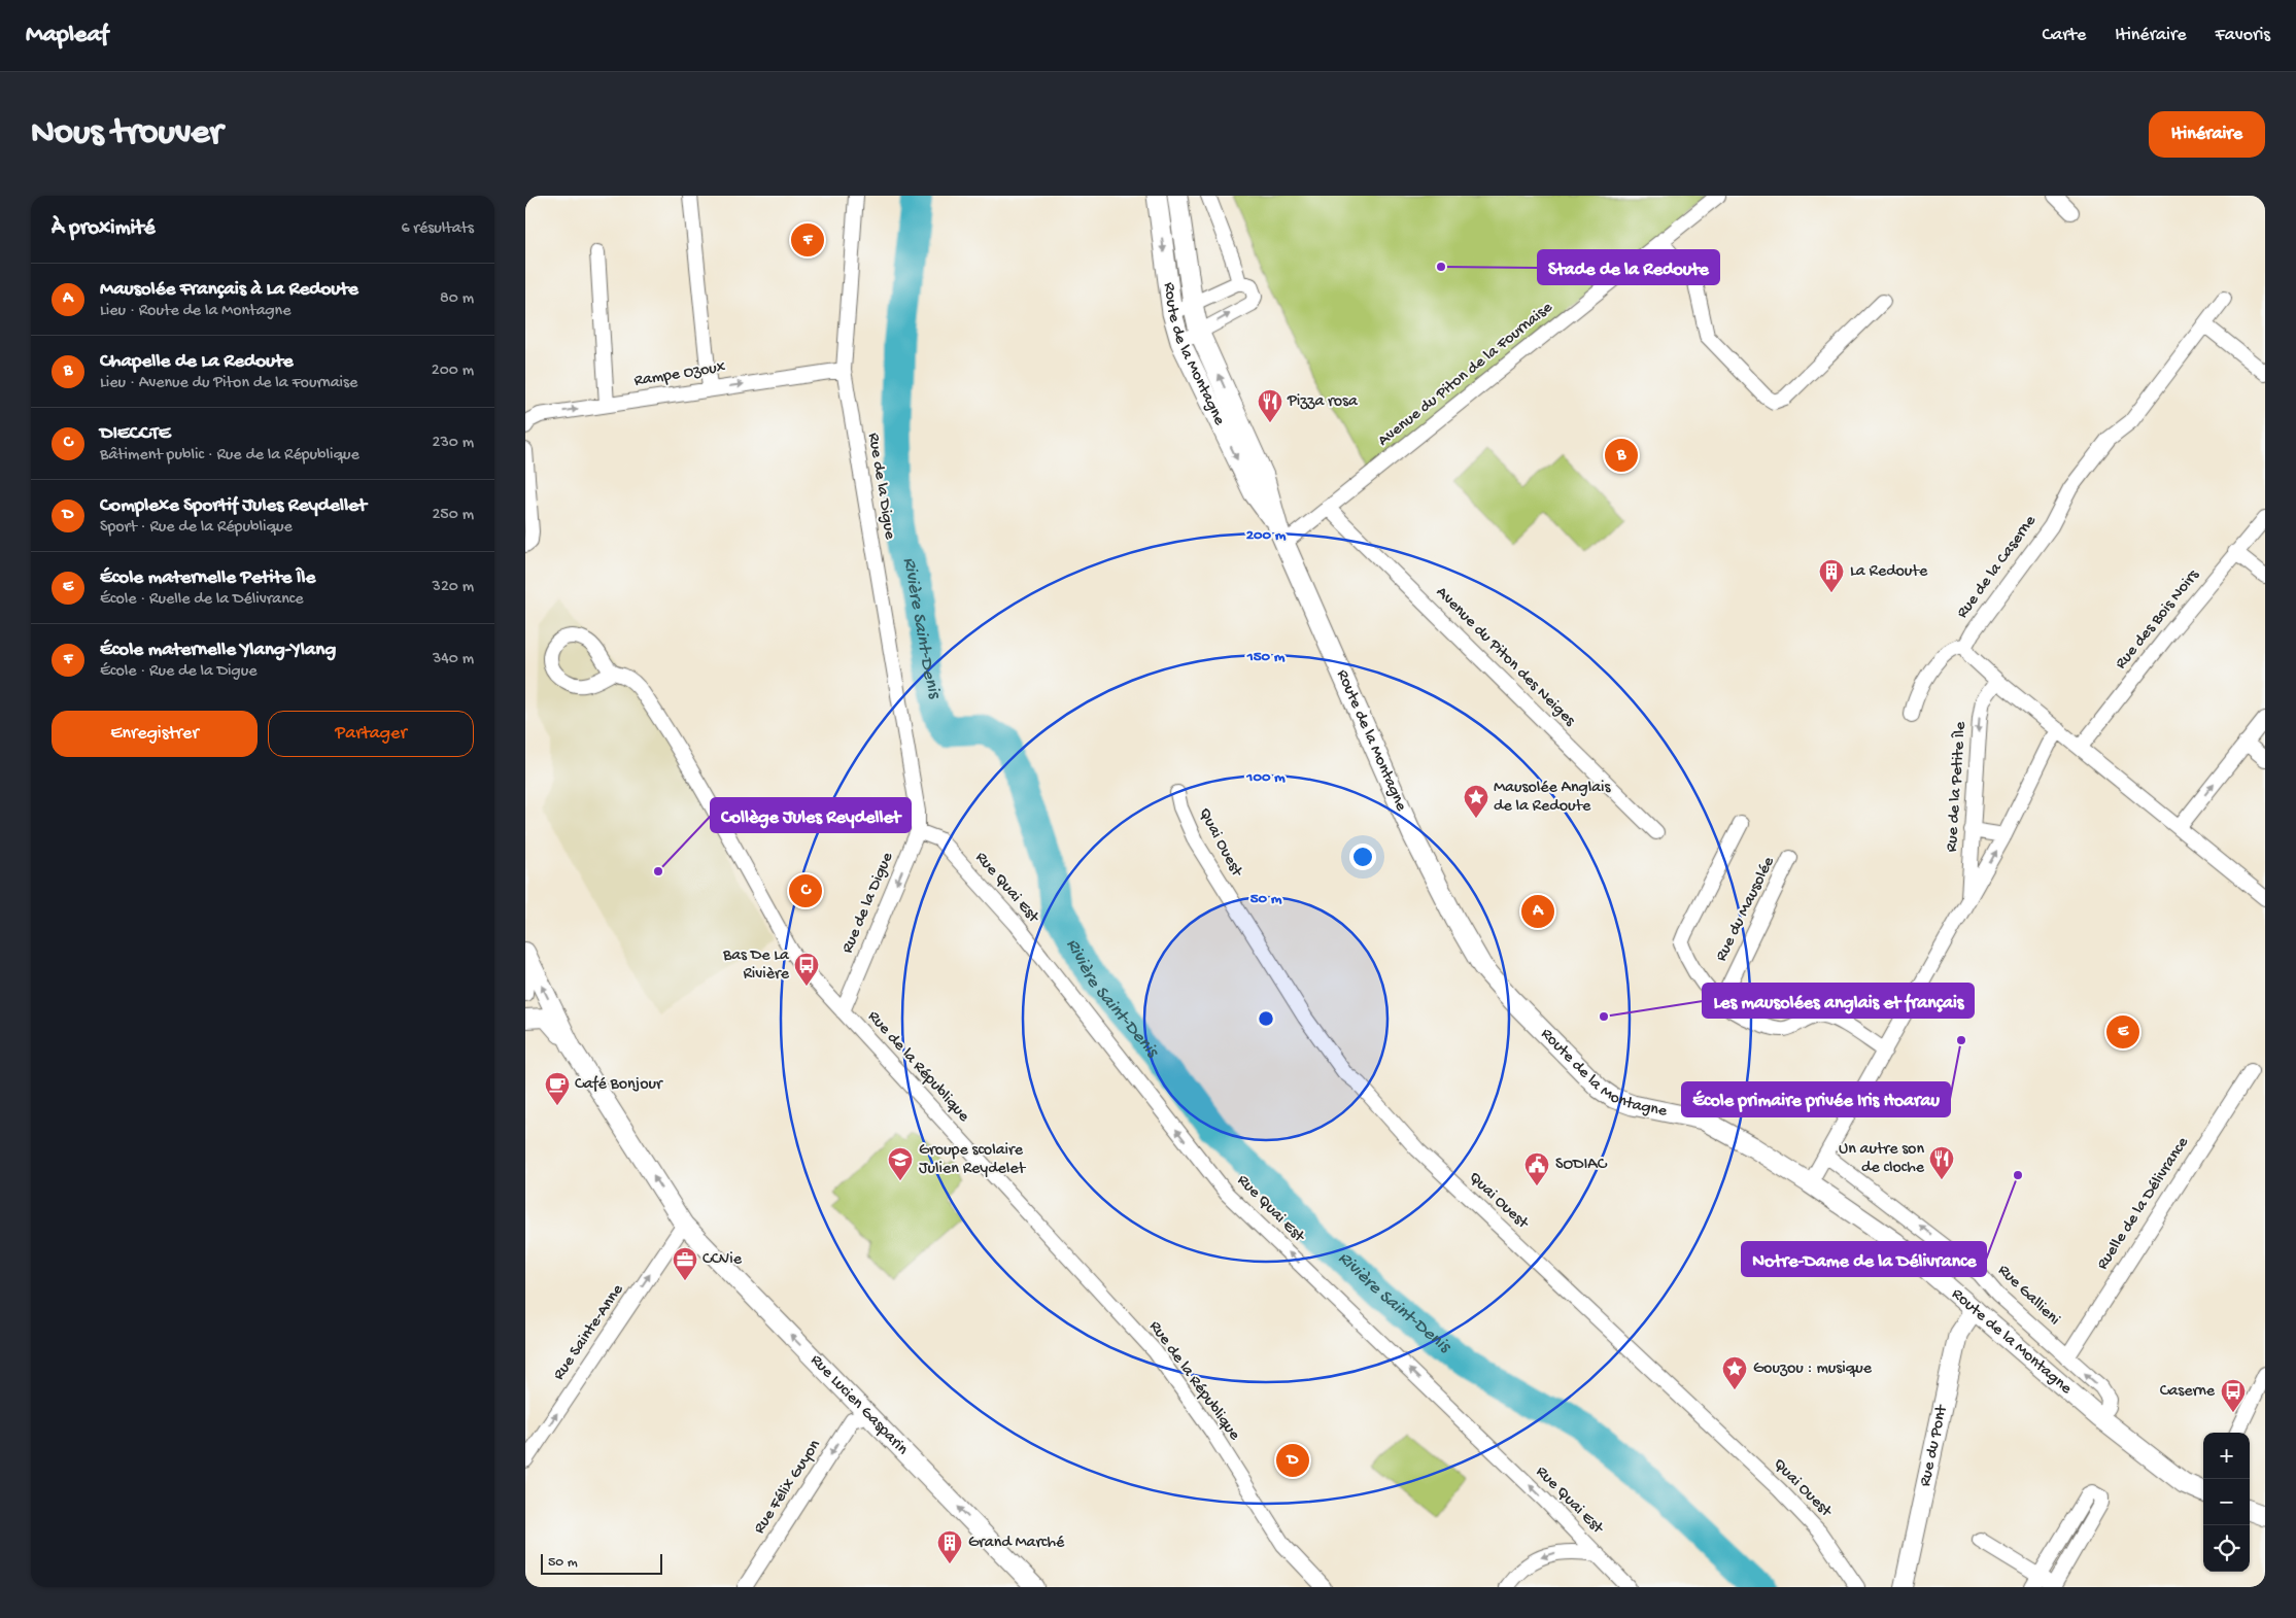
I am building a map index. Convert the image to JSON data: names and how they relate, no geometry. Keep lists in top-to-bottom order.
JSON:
{
  "streets": {
    "main road": ["Route de la Montagne"],
    "street": [
      "Rampe Ozoux",
      "Avenue du Piton de la Fournaise",
      "Rue de la Digue",
      "Rue de la Caserne",
      "Rue des Bois Noirs",
      "Avenue du Piton des Neiges",
      "Rue de la Petite Île",
      "Quai Ouest",
      "Rue Quai Est",
      "Rue du Mausolée",
      "Rue de la République",
      "Ruelle de la Délivrance",
      "Rue Gallieni",
      "Rue Sainte-Anne",
      "Rue Lucien Gasparin",
      "Rue du Pont",
      "Rue Félix Guyon"
    ]
  },
  "crossings": [
    ["Route de la Montagne", "Avenue du Piton de la Fournaise"],
    ["Route de la Montagne", "Rue de la Petite Île"],
    ["Route de la Montagne", "Rue Gallieni"],
    ["Route de la Montagne", "Rue du Pont"],
    ["Rampe Ozoux", "Rue de la Digue"],
    ["Avenue du Piton de la Fournaise", "Avenue du Piton des Neiges"],
    ["Rue de la Digue", "Rue Quai Est"],
    ["Rue de la Digue", "Rue de la République"],
    ["Rue de la Caserne", "Rue des Bois Noirs"],
    ["Rue de la Caserne", "Rue de la Petite Île"],
    ["Rue de la Petite Île", "Rue du Mausolée"],
    ["Rue de la Petite Île", "Rue Gallieni"],
    ["Ruelle de la Délivrance", "Rue Gallieni"],
    ["Rue Sainte-Anne", "Rue Lucien Gasparin"],
    ["Rue Lucien Gasparin", "Rue Félix Guyon"]
  ],
  "one_way": [
    "Rampe Ozoux",
    "Rue Quai Est",
    "Rue Gallieni",
    "Rue Sainte-Anne",
    "Rue Lucien Gasparin",
    "Rue Félix Guyon"
  ],
  "water": ["Rivière Saint-Denis"],
  "places": {
    "other": [
      "Stade de la Redoute",
      "Collège Jules Reydellet",
      "Les mausolées anglais et français",
      "École primaire privée Iris Hoarau",
      "Notre-Dame de la Délivrance"
    ],
    "restaurant": ["Pizza rosa", "Un autre son de cloche"],
    "building": ["La Redoute", "Grand Marché"],
    "place": ["Mausolée Anglais de la Redoute", "Gouzou : musique"],
    "bus stop": ["Bas De La Rivière", "Caserne"],
    "cafe": ["Café Bonjour"],
    "school or university": ["Groupe scolaire Julien Reydelet"],
    "public building": ["SODIAC"],
    "office": ["CCVie"]
  },
  "scale_bar": "50 m",
  "page": {
    "header": "Mapleaf",
    "nav": ["Carte", "Itinéraire", "Favoris"],
    "buttons": [
      "Itinéraire",
      ["Enregistrer", "Partager"]
    ],
    "title": "Nous trouver",
    "heading": ["À proximité", "6 résultats"],
    "pins": [
      "F",
      "B",
      "C",
      "A",
      "E",
      "D"
    ],
    "list": [
      {
        "mark": "A",
        "name": "Mausolée Français à La Redoute",
        "note": "Lieu · Route de la Montagne",
        "value": "80 m"
      },
      {
        "mark": "B",
        "name": "Chapelle de La Redoute",
        "note": "Lieu · Avenue du Piton de la Fournaise",
        "value": "200 m"
      },
      {
        "mark": "C",
        "name": "DIECCTE",
        "note": "Bâtiment public · Rue de la République",
        "value": "230 m"
      },
      {
        "mark": "D",
        "name": "Complexe Sportif Jules Reydellet",
        "note": "Sport · Rue de la République",
        "value": "250 m"
      },
      {
        "mark": "E",
        "name": "École maternelle Petite Île",
        "note": "École · Ruelle de la Délivrance",
        "value": "320 m"
      },
      {
        "mark": "F",
        "name": "École maternelle Ylang-Ylang",
        "note": "École · Rue de la Digue",
        "value": "340 m"
      }
    ],
    "map_buttons": ["+", "−"],
    "scale": "50 m"
  },
  "rings": [
    "200 m",
    "150 m",
    "100 m",
    "50 m"
  ]
}
